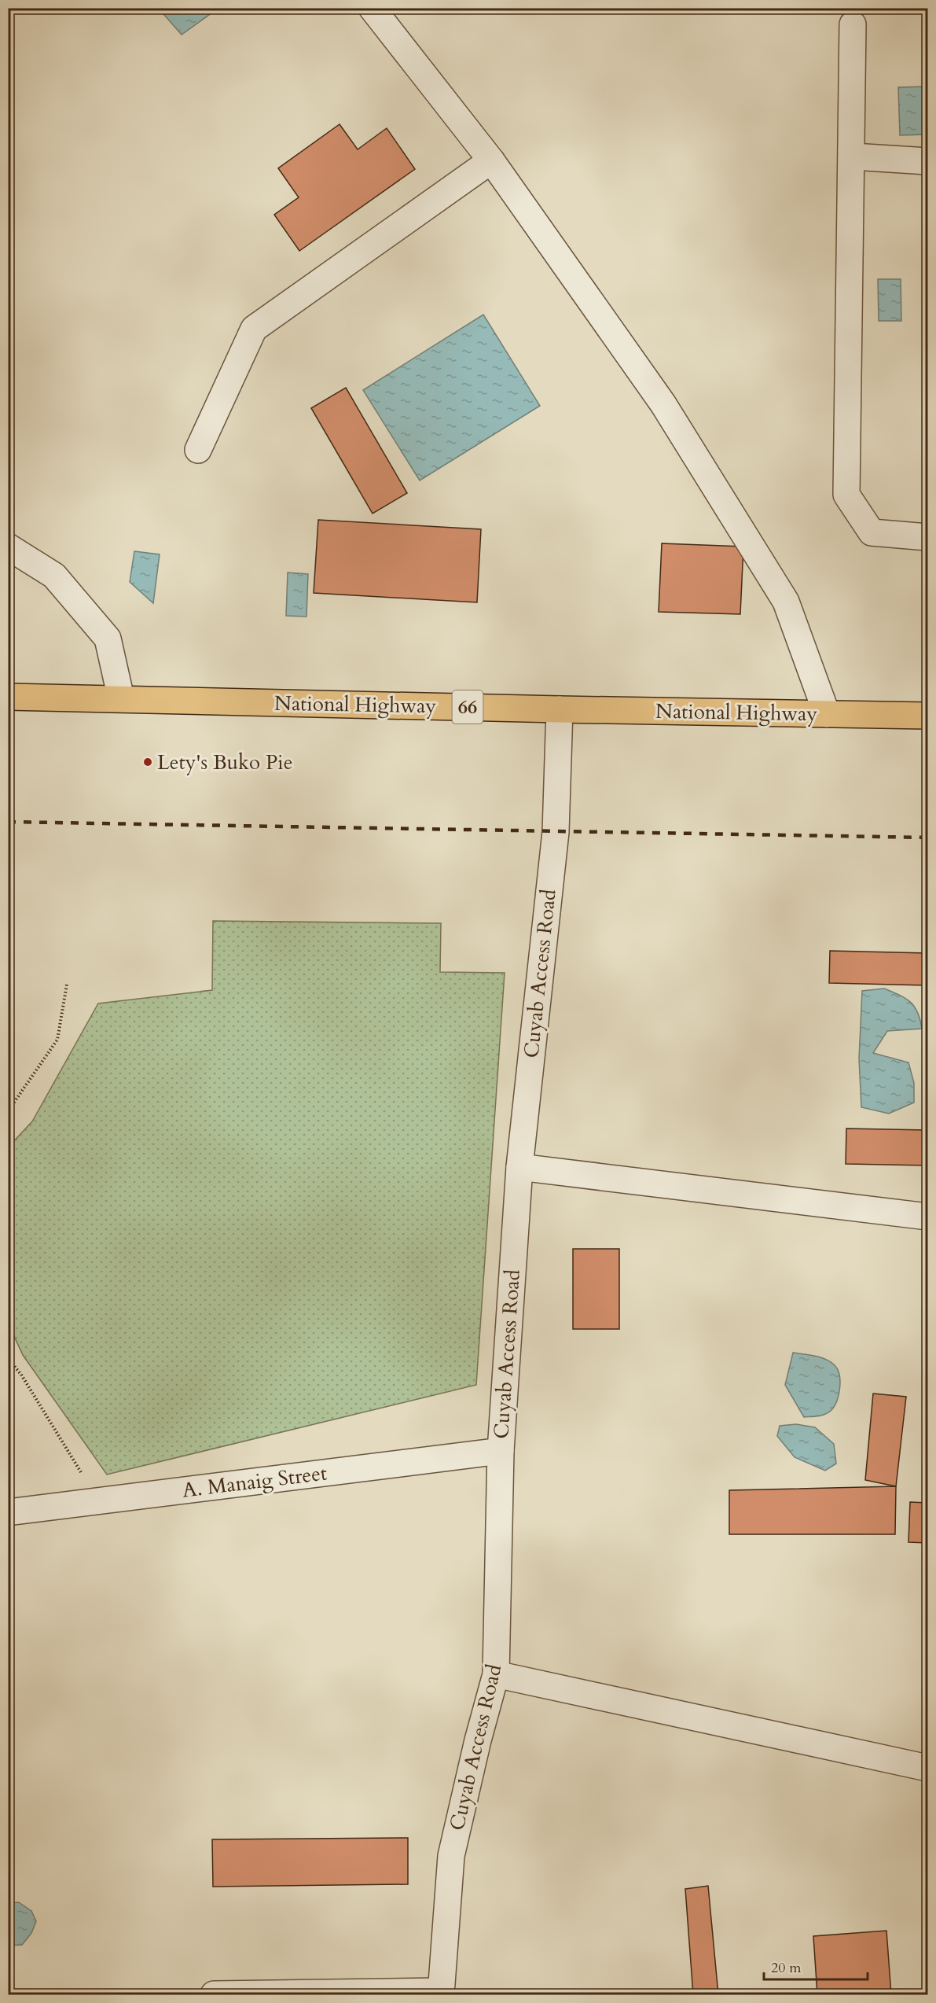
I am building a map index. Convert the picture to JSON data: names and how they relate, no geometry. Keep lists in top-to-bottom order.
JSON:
{
  "streets": {
    "main road": ["National Highway", "66"],
    "street": ["Cuyab Access Road", "A. Manaig Street"]
  },
  "crossings": [
    ["National Highway", "Cuyab Access Road"],
    ["Cuyab Access Road", "A. Manaig Street"]
  ],
  "places": ["Lety's Buko Pie"],
  "scale_bar": "20 m"
}
